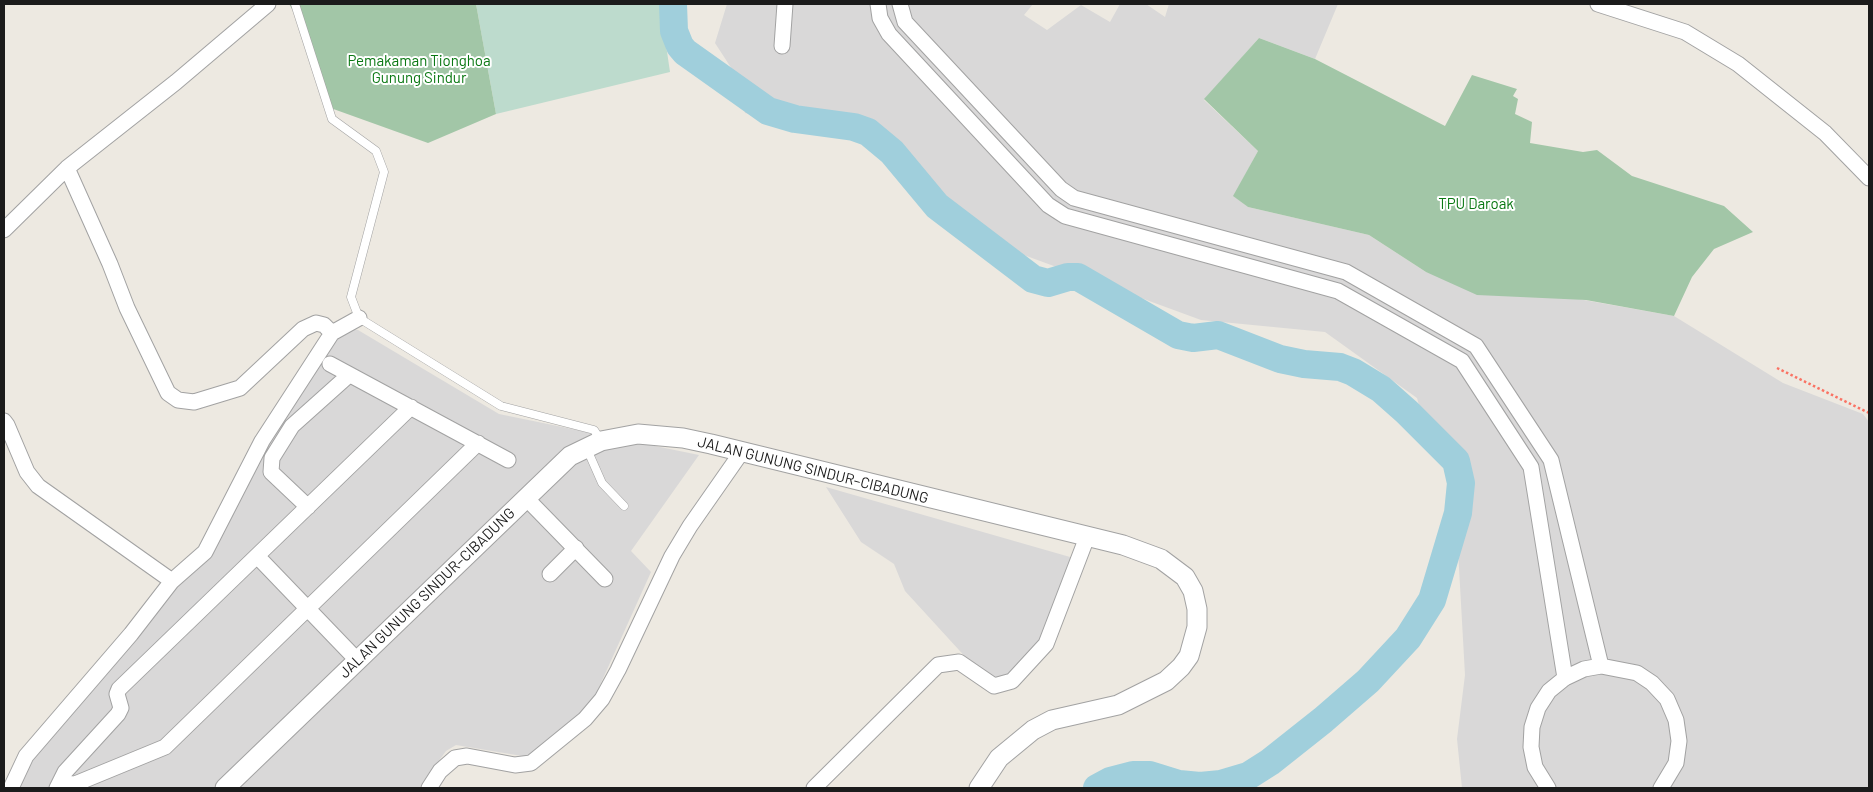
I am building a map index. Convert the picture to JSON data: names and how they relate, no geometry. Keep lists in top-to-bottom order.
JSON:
{
  "streets": {
    "street": ["JALAN GUNUNG SINDUR–CIBADUNG"]
  },
  "parks": ["Pemakaman Tionghoa Gunung Sindur", "TPU Daroak"]
}
